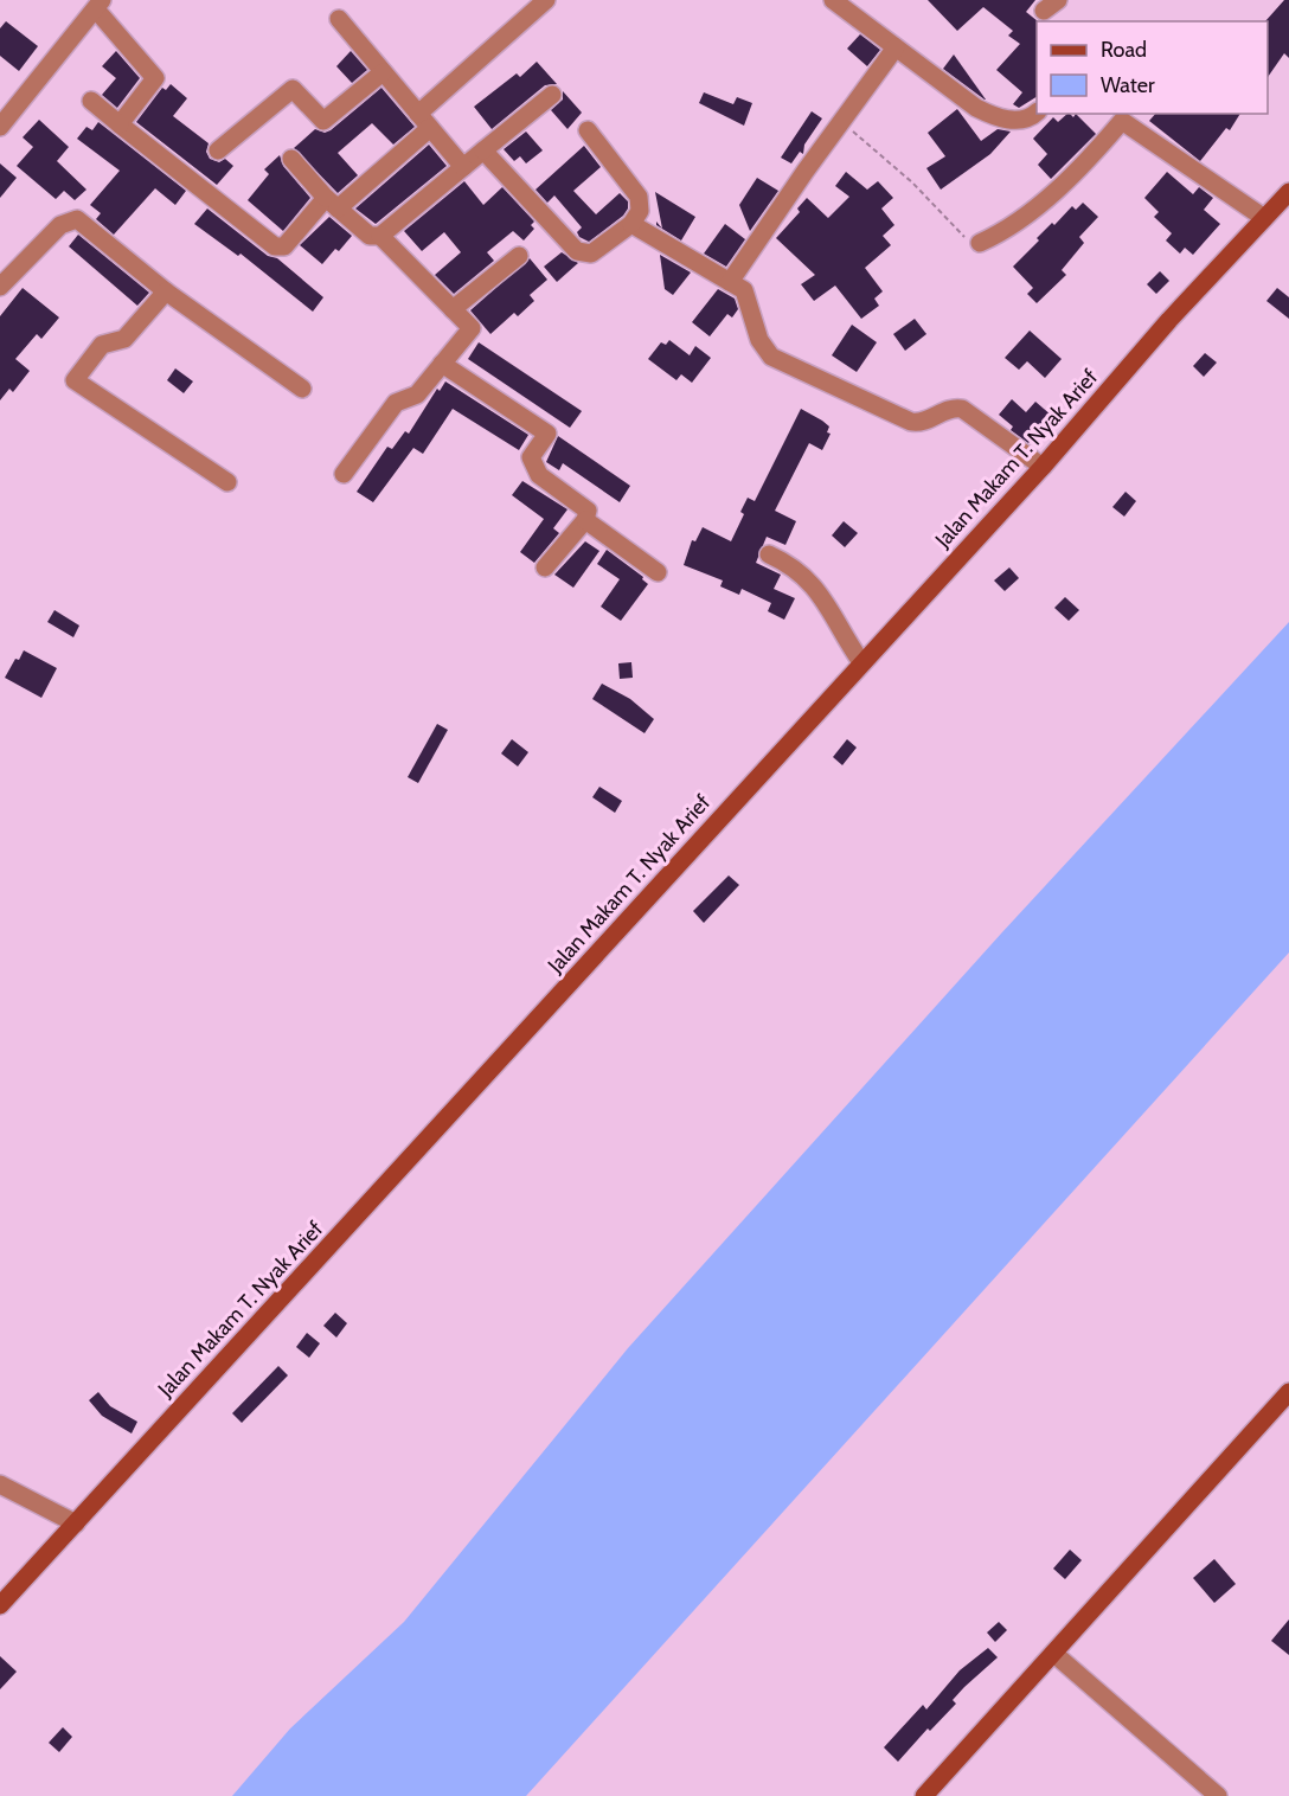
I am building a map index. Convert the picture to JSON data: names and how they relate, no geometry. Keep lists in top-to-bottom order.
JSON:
{
  "streets": {
    "street": ["Jalan Makam T. Nyak Arief"]
  },
  "legend": ["Road", "Water"]
}
